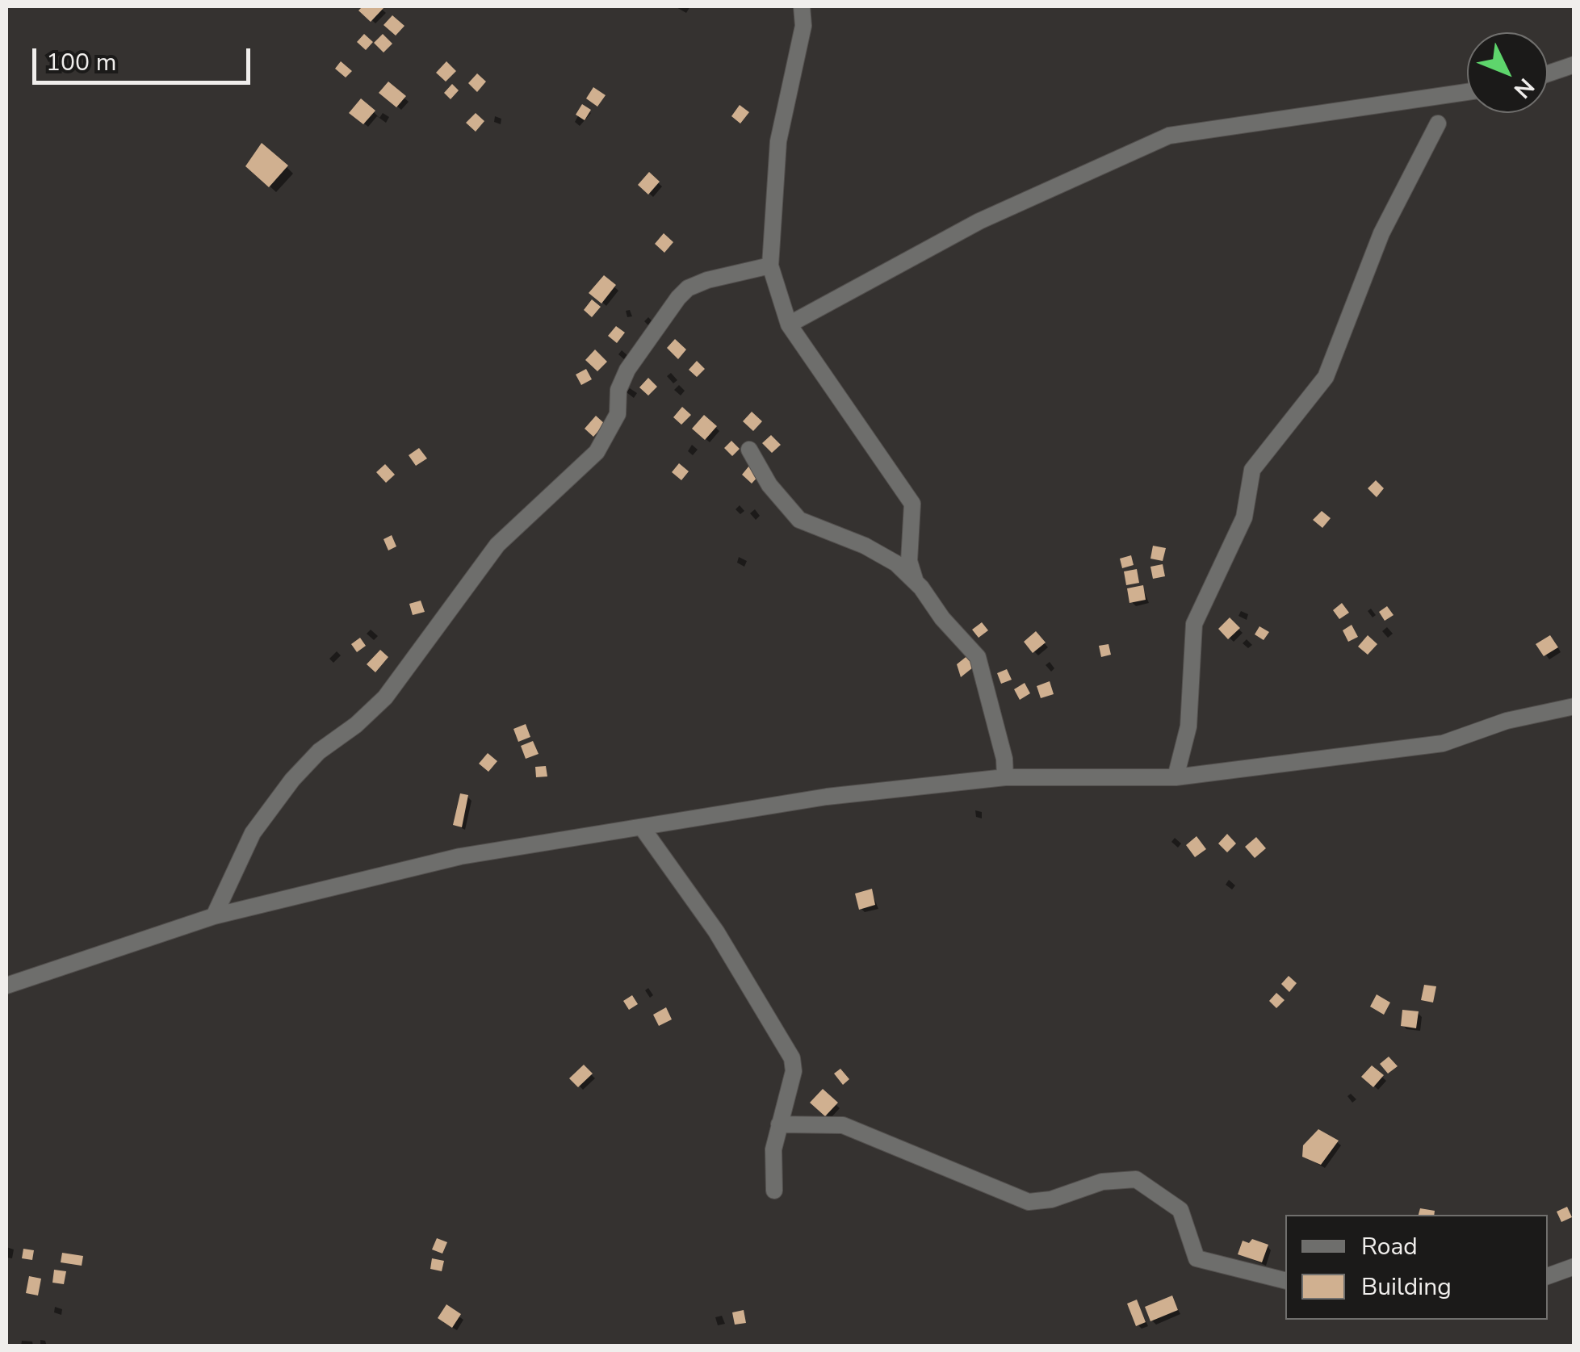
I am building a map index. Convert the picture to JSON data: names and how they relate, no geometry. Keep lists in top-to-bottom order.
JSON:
{
  "legend": ["Road", "Building"],
  "scale_bar": "100 m",
  "north": "bottom right"
}
